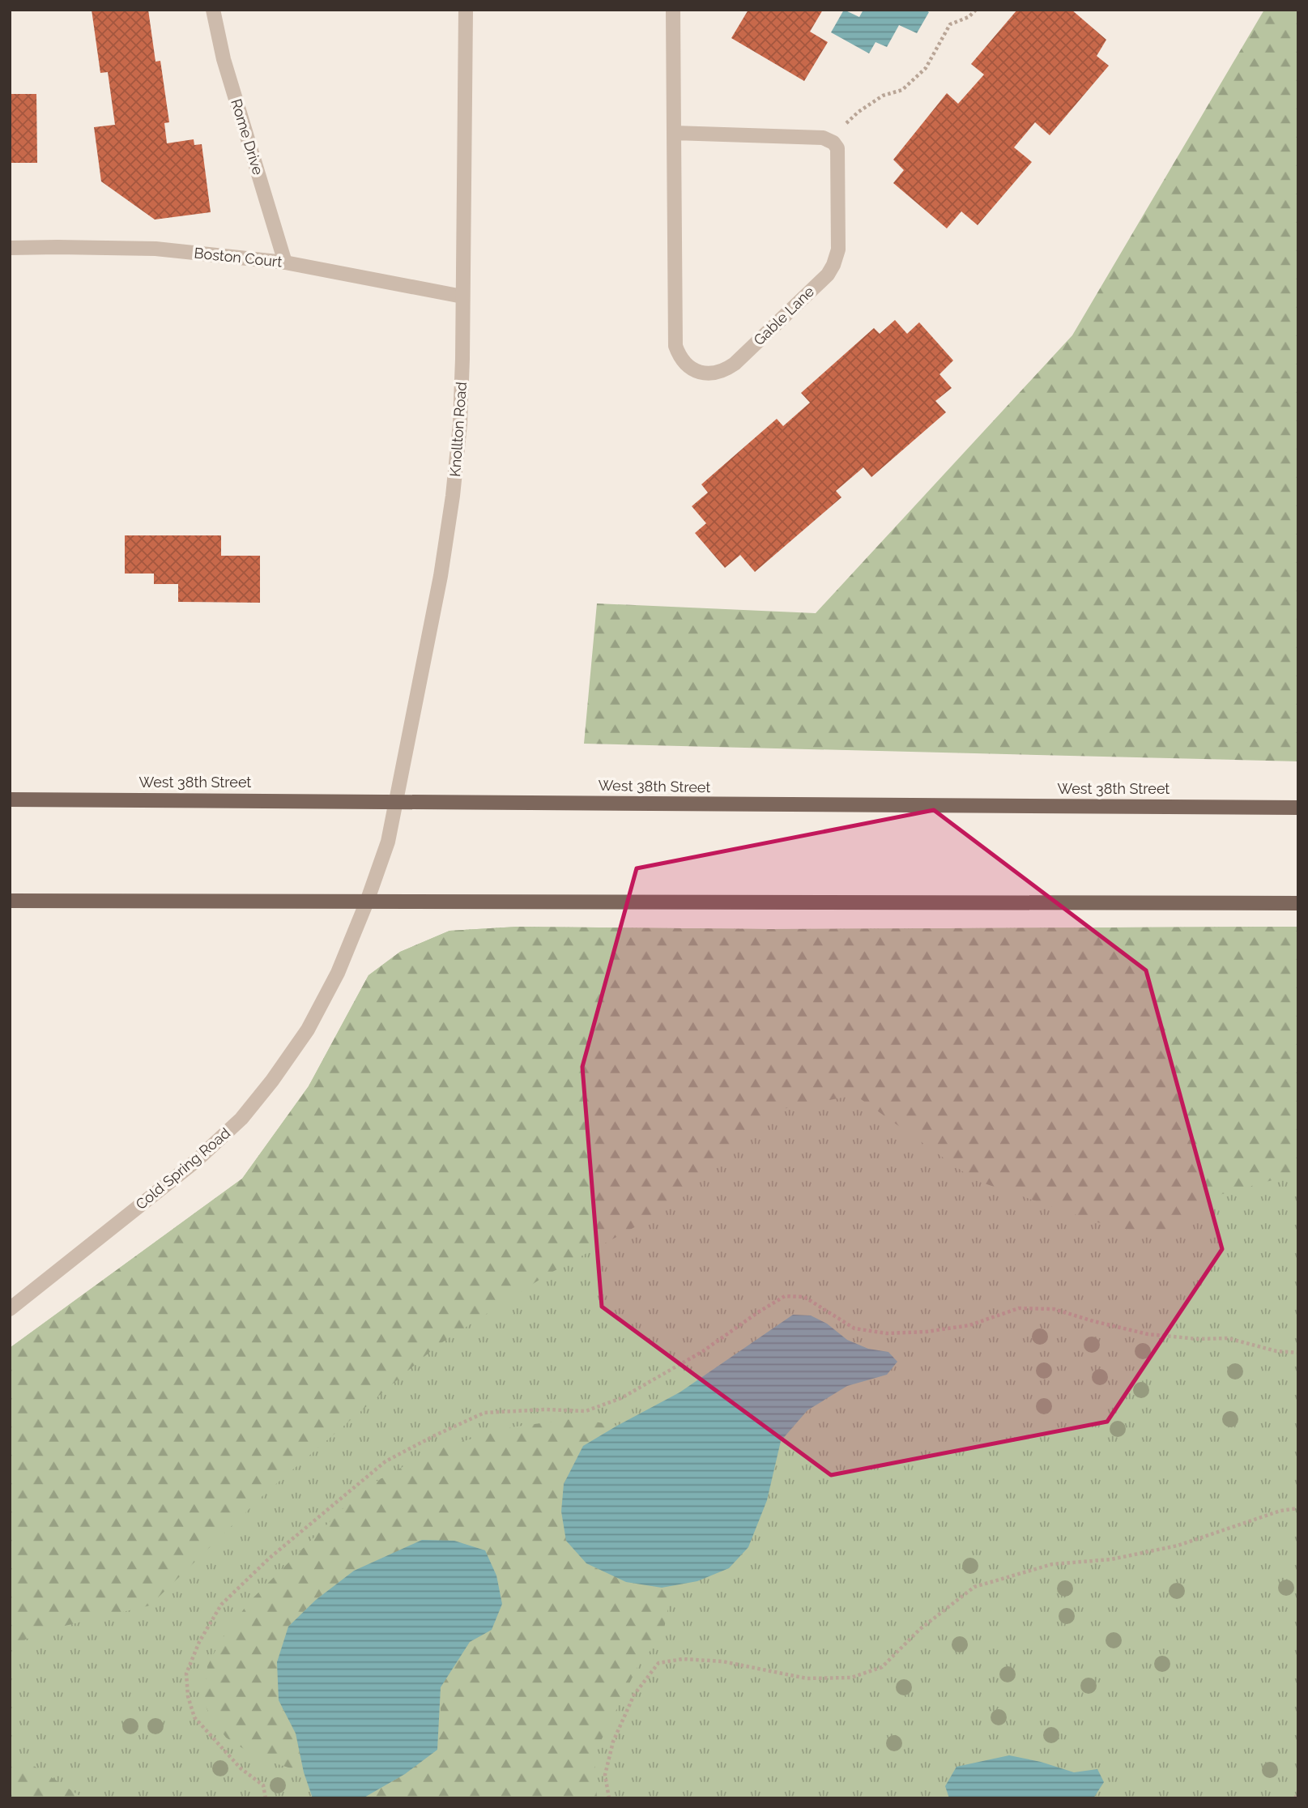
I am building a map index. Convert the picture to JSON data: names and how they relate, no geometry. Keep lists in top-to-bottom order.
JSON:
{
  "streets": {
    "main road": ["West 38th Street"],
    "street": [
      "Rome Drive",
      "Boston Court",
      "Gable Lane",
      "Knollton Road",
      "Cold Spring Road"
    ]
  },
  "crossings": [
    ["Rome Drive", "Boston Court"],
    ["Boston Court", "Knollton Road"],
    ["Knollton Road", "West 38th Street"],
    ["Knollton Road", "Cold Spring Road"]
  ]
}
